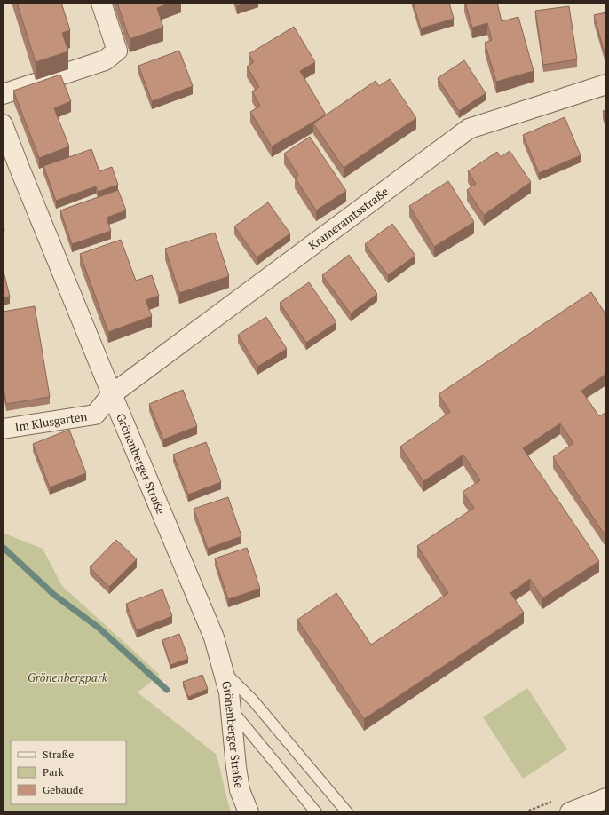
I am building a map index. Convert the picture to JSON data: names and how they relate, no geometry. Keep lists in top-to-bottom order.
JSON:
{
  "streets": {
    "street": ["Krameramtsstraße", "Im Klusgarten", "Grönenberger Straße"]
  },
  "crossings": [
    ["Krameramtsstraße", "Im Klusgarten"],
    ["Krameramtsstraße", "Grönenberger Straße"],
    ["Im Klusgarten", "Grönenberger Straße"]
  ],
  "parks": ["Grönenbergpark"],
  "legend": ["Straße", "Park", "Gebäude"]
}
